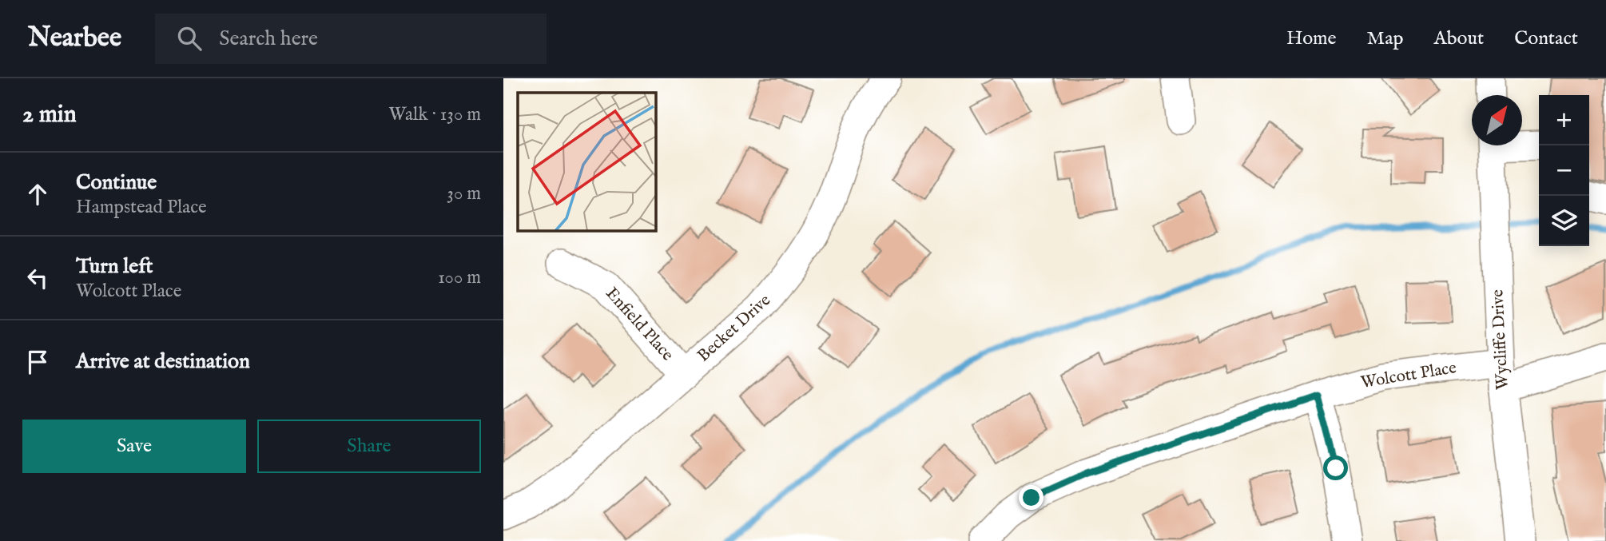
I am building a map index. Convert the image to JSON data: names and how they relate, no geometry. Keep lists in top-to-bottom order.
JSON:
{
  "streets": {
    "street": [
      "Enfield Place",
      "Becket Drive",
      "Wycliffe Drive",
      "Wolcott Place"
    ]
  },
  "crossings": [
    ["Enfield Place", "Becket Drive"],
    ["Wycliffe Drive", "Wolcott Place"]
  ],
  "north": "top right",
  "page": {
    "header": "Nearbee",
    "search": "Search here",
    "nav": [
      "Home",
      "Map",
      "About",
      "Contact"
    ],
    "heading": ["2 min", "Walk · 130 m"],
    "map_buttons": ["+", "−"],
    "list": [
      ["Continue", "Hampstead Place", "30 m"],
      ["Turn left", "Wolcott Place", "100 m"],
      "Arrive at destination"
    ],
    "buttons": ["Save", "Share"]
  }
}
